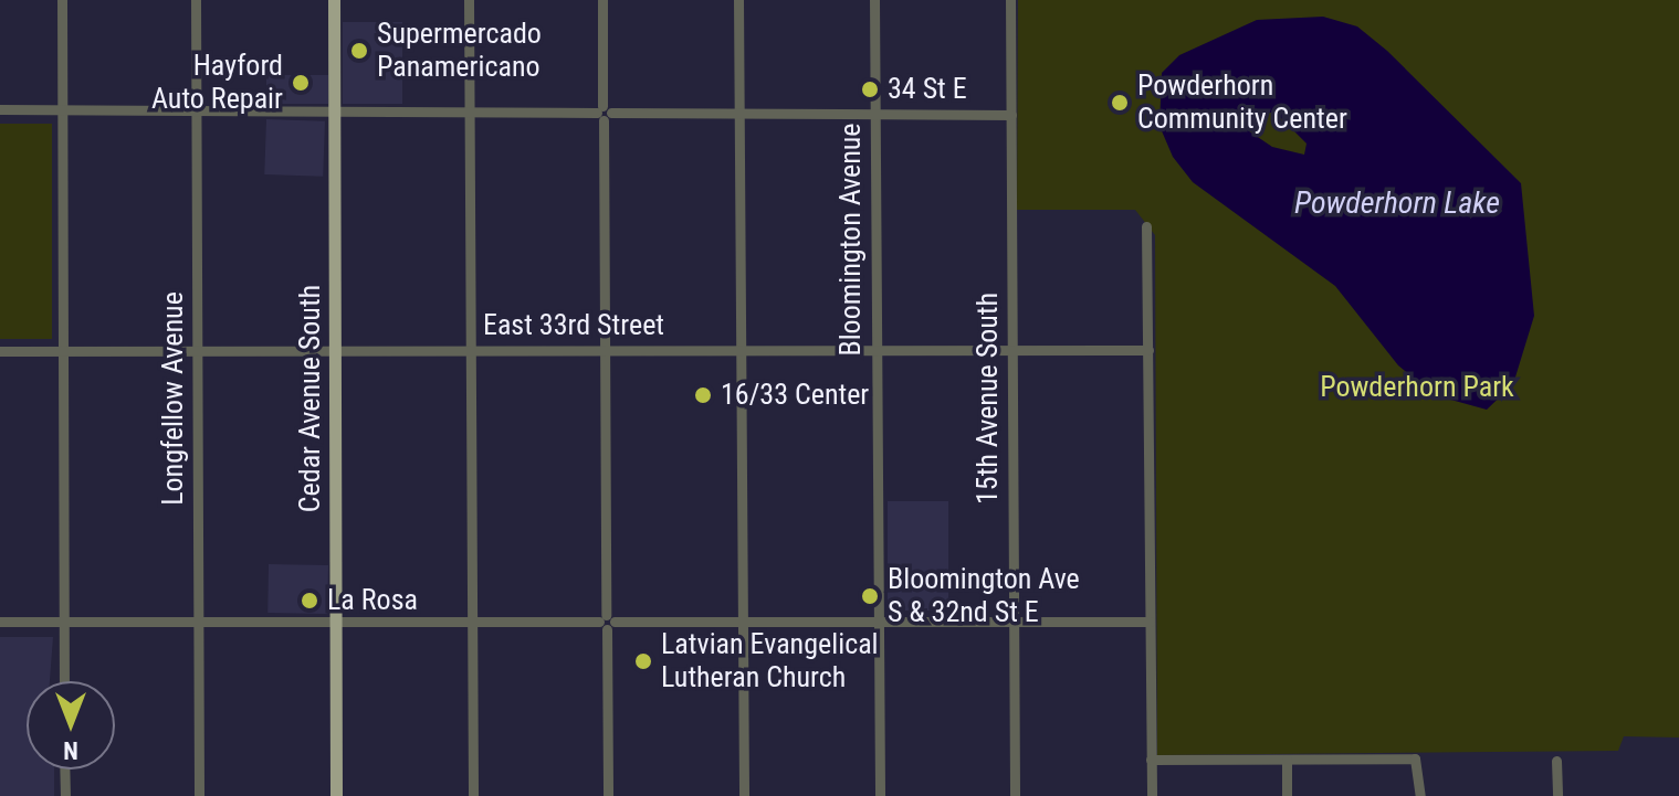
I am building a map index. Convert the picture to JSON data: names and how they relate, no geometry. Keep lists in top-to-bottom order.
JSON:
{
  "streets": {
    "main road": ["Cedar Avenue South"],
    "street": [
      "Bloomington Avenue",
      "East 33rd Street",
      "Longfellow Avenue",
      "15th Avenue South"
    ]
  },
  "crossings": [
    ["Bloomington Avenue", "East 33rd Street"],
    ["East 33rd Street", "Longfellow Avenue"],
    ["East 33rd Street", "Cedar Avenue South"],
    ["East 33rd Street", "15th Avenue South"]
  ],
  "water": ["Powderhorn Lake"],
  "parks": ["Powderhorn Park"],
  "places": [
    "Supermercado Panamericano",
    "Hayford Auto Repair",
    "34 St E",
    "Powderhorn Community Center",
    "16/33 Center",
    "Bloomington Ave S & 32nd St E",
    "La Rosa",
    "Latvian Evangelical Lutheran Church"
  ],
  "north": "bottom"
}
